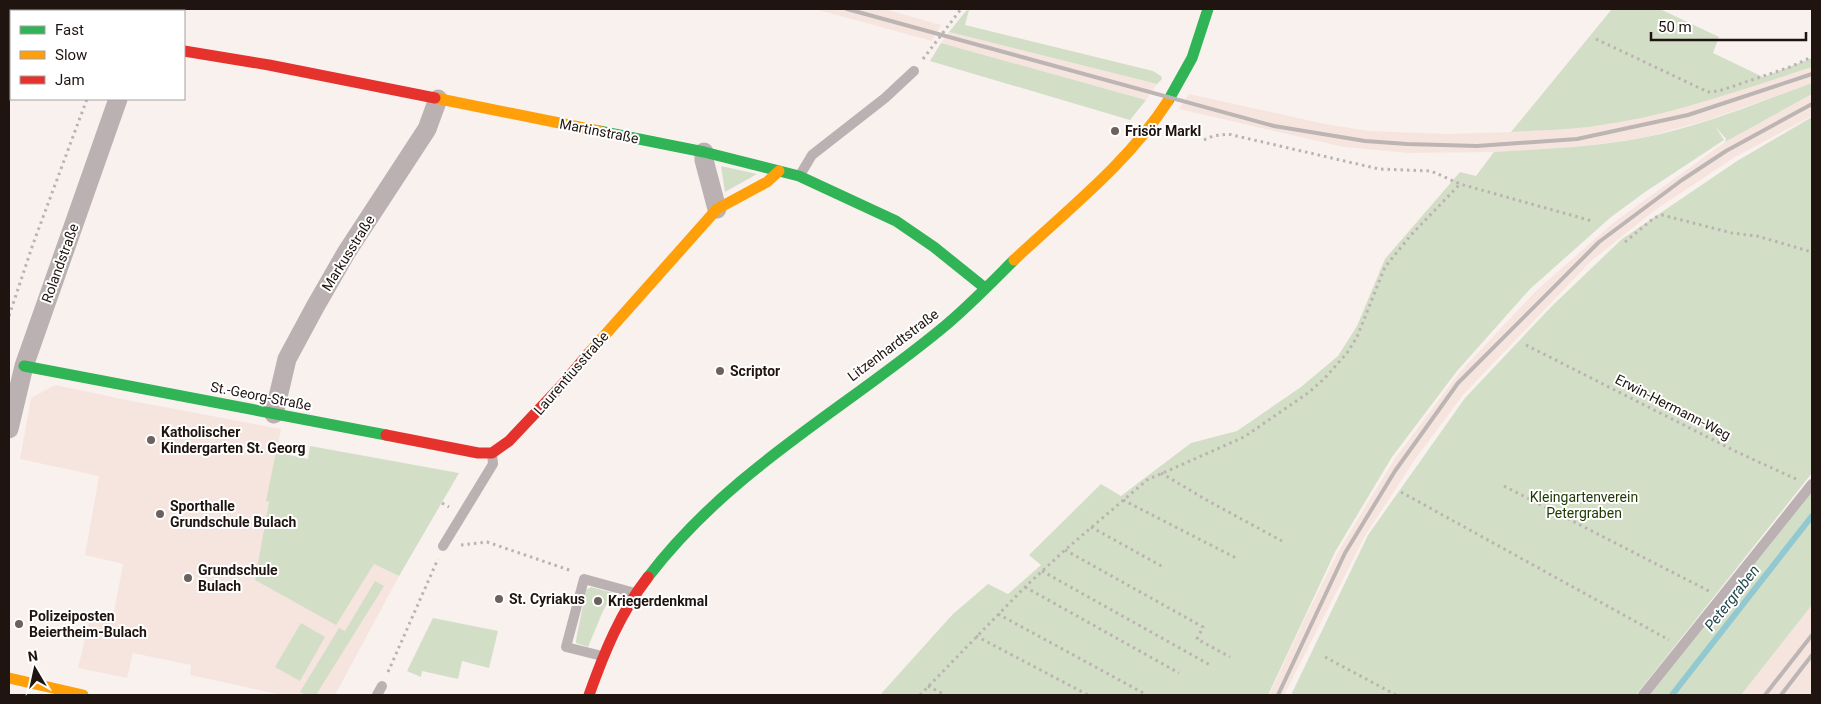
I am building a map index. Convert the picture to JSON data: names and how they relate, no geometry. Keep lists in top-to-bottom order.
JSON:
{
  "streets": {
    "street": [
      "Martinstraße",
      "Markusstraße",
      "Rolandstraße",
      "Litzenhardtstraße",
      "Laurentiusstraße",
      "St.-Georg-Straße"
    ],
    "path": ["Erwin-Hermann-Weg"]
  },
  "crossings": [
    ["Martinstraße", "Markusstraße"],
    ["Martinstraße", "Litzenhardtstraße"],
    ["Martinstraße", "Laurentiusstraße"],
    ["Markusstraße", "St.-Georg-Straße"],
    ["Rolandstraße", "St.-Georg-Straße"],
    ["Laurentiusstraße", "St.-Georg-Straße"]
  ],
  "water": ["Petergraben"],
  "parks": ["Kleingartenverein Petergraben"],
  "places": [
    "Frisör Markl",
    "Scriptor",
    "Katholischer Kindergarten St. Georg",
    "Sporthalle Grundschule Bulach",
    "Grundschule Bulach",
    "St. Cyriakus",
    "Kriegerdenkmal",
    "Polizeiposten Beiertheim-Bulach"
  ],
  "legend": ["Fast", "Slow", "Jam"],
  "scale_bar": "50 m",
  "north": "top"
}
